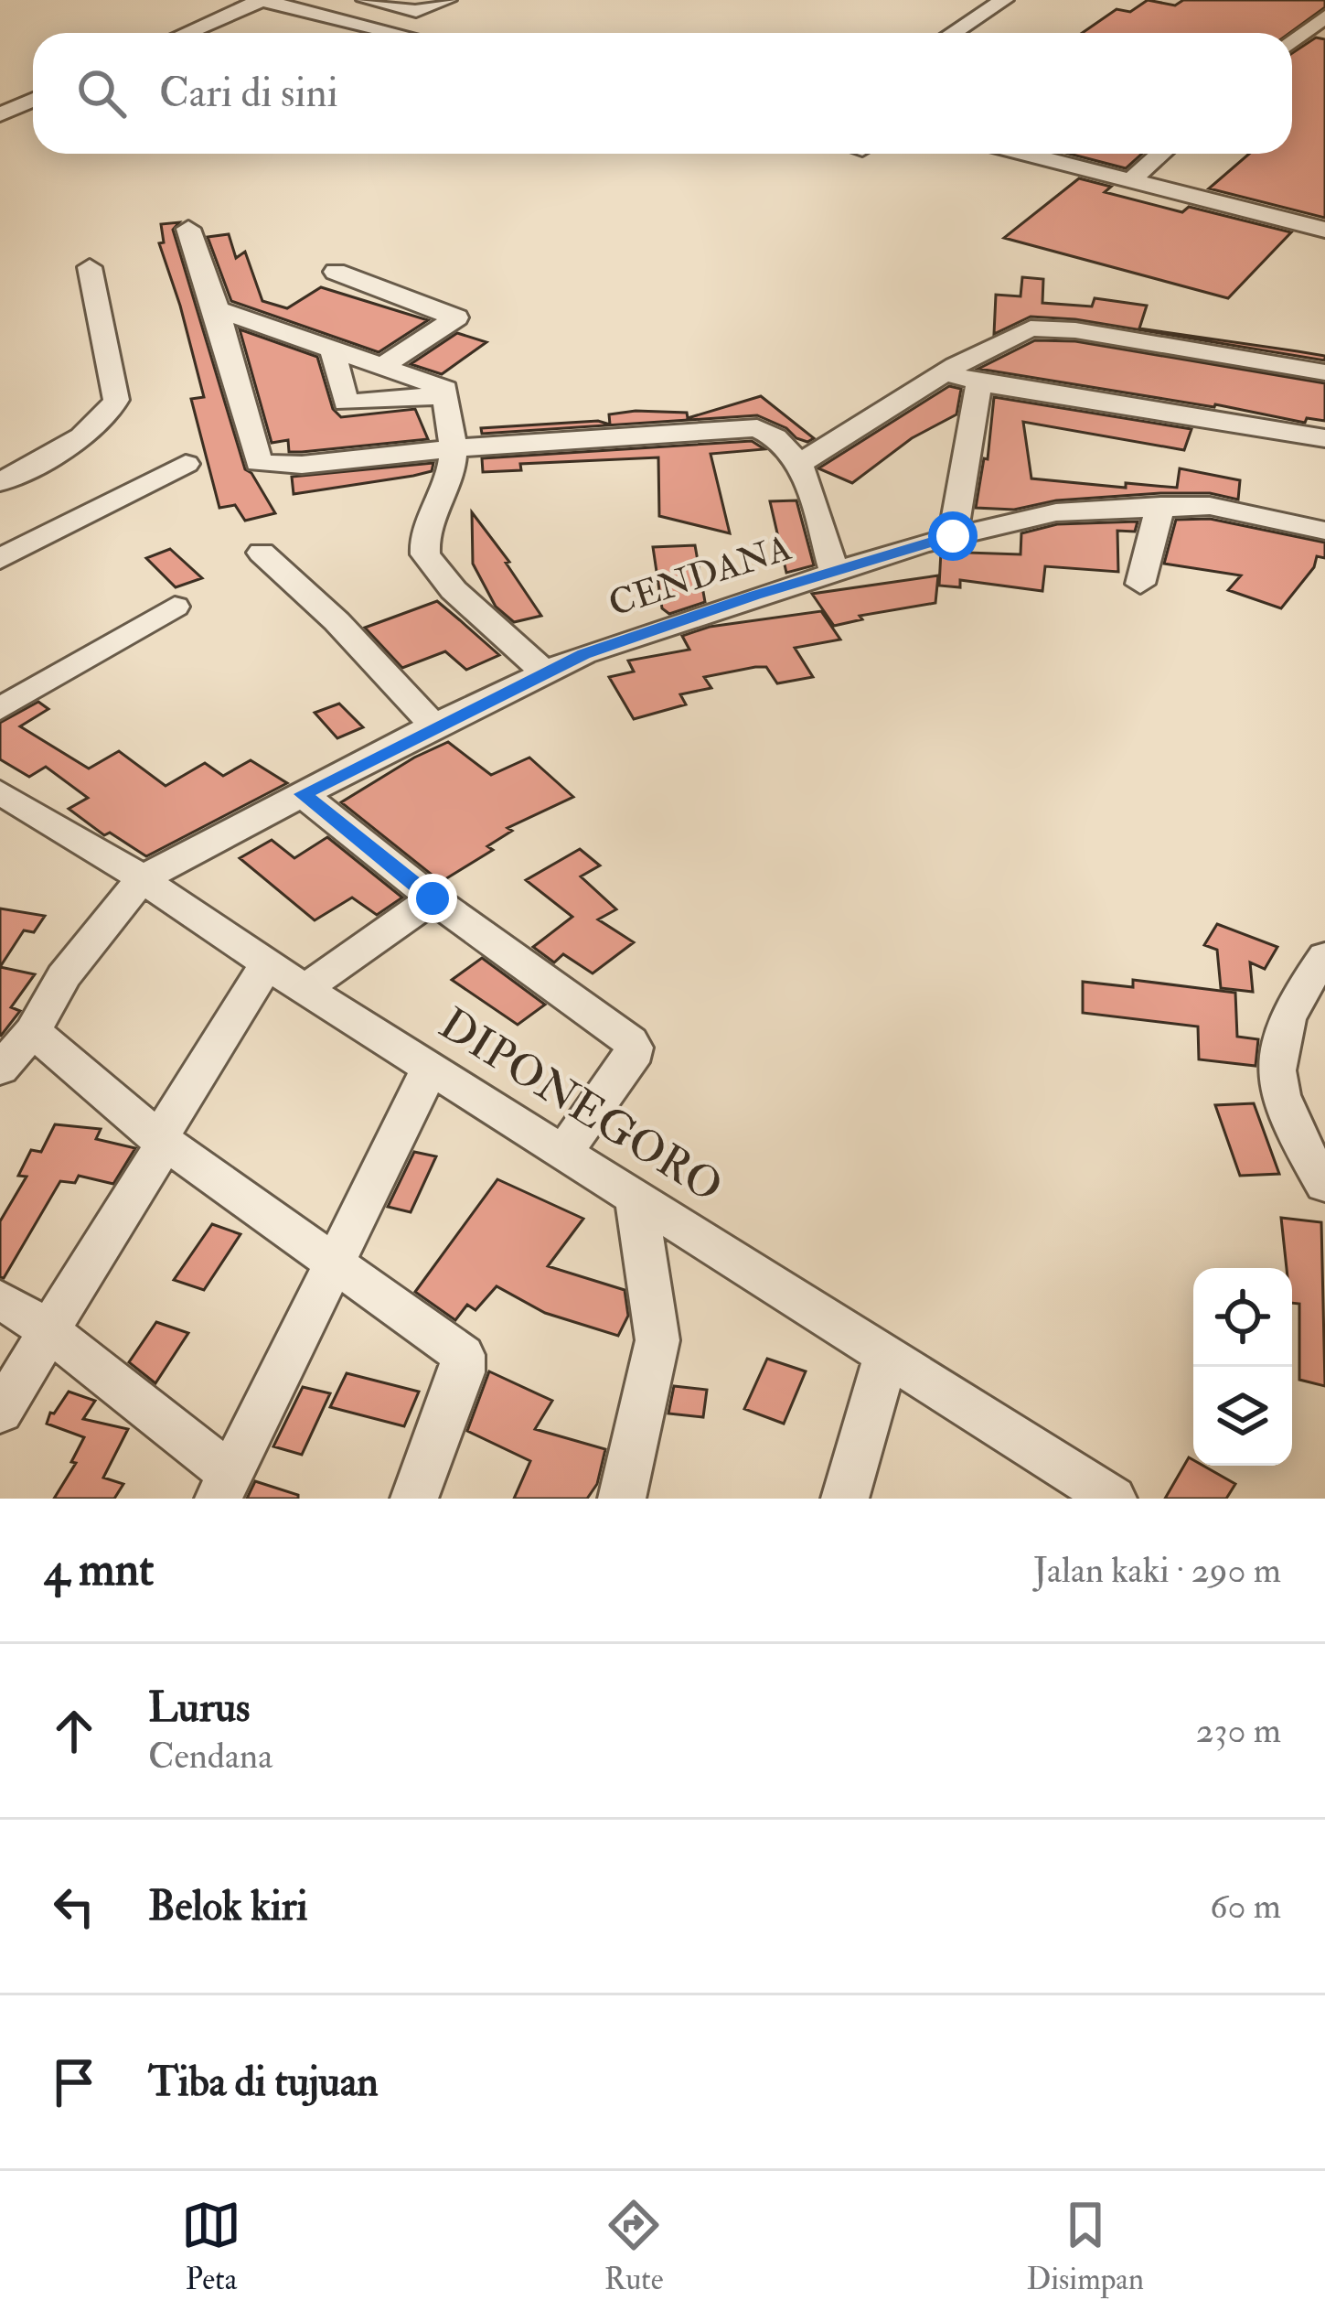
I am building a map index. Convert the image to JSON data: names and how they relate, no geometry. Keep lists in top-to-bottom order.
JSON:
{
  "streets": {
    "street": ["CENDANA", "DIPONEGORO"]
  },
  "crossings": [
    ["CENDANA", "DIPONEGORO"]
  ],
  "page": {
    "search": "Cari di sini",
    "heading": ["4 mnt", "Jalan kaki · 290 m"],
    "list": [
      ["Lurus", "Cendana", "230 m"],
      ["Belok kiri", "60 m"],
      "Tiba di tujuan"
    ],
    "nav": ["Peta", "Rute", "Disimpan"]
  }
}
